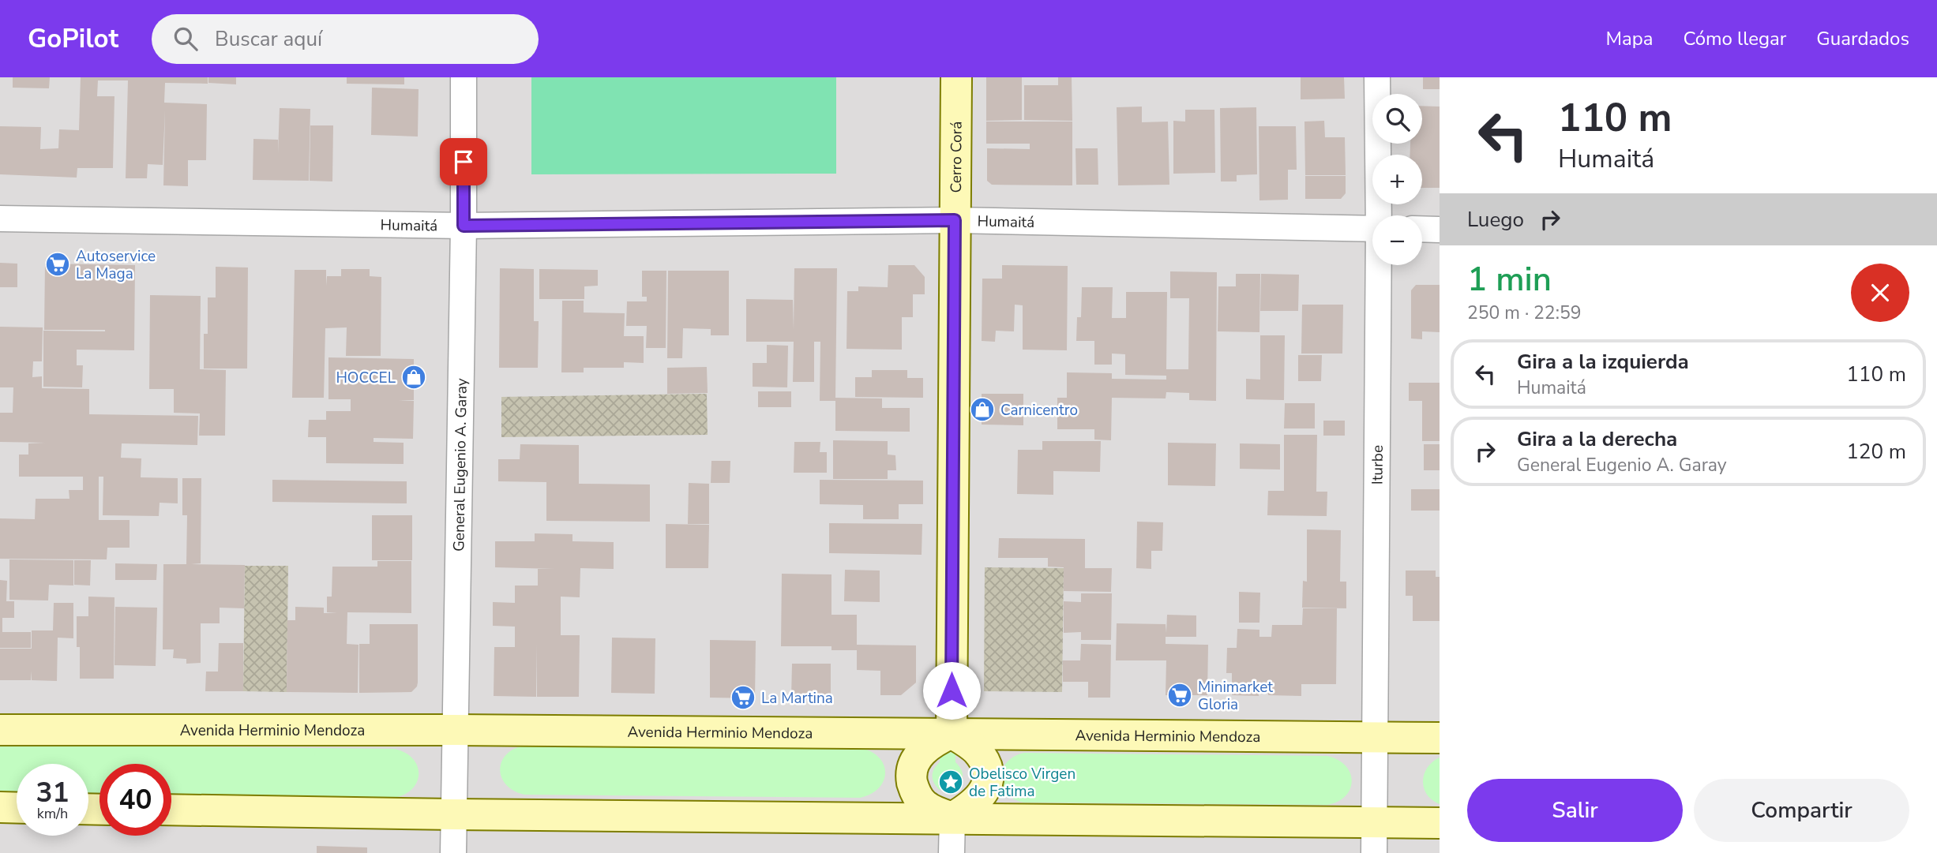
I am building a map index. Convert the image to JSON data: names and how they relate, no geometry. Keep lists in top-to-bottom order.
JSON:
{
  "streets": {
    "street": [
      "Cerro Corá",
      "Humaitá",
      "General Eugenio A. Garay",
      "Iturbe",
      "Avenida Herminio Mendoza"
    ]
  },
  "crossings": [
    ["Cerro Corá", "Humaitá"],
    ["Cerro Corá", "Avenida Herminio Mendoza"],
    ["Humaitá", "General Eugenio A. Garay"],
    ["General Eugenio A. Garay", "Avenida Herminio Mendoza"],
    ["Iturbe", "Avenida Herminio Mendoza"]
  ],
  "places": {
    "supermarket": ["Autoservice La Maga", "Minimarket Gloria", "La Martina"],
    "shop": ["HOCCEL", "Carnicentro"],
    "place": ["Obelisco Virgen de Fatima"]
  },
  "page": {
    "header": "GoPilot",
    "search": "Buscar aquí",
    "nav": ["Mapa", "Cómo llegar", "Guardados"],
    "turn": ["110 m", "Humaitá"],
    "map_buttons": ["+", "−"],
    "then": "Luego",
    "heading": ["1 min", "250 m · 22:59"],
    "list": [
      {
        "name": "Gira a la izquierda",
        "note": "Humaitá",
        "value": "110 m"
      },
      {
        "name": "Gira a la derecha",
        "note": "General Eugenio A. Garay",
        "value": "120 m"
      }
    ],
    "speed": "31 km/h",
    "limit": "40",
    "buttons": ["Salir", "Compartir"]
  }
}
